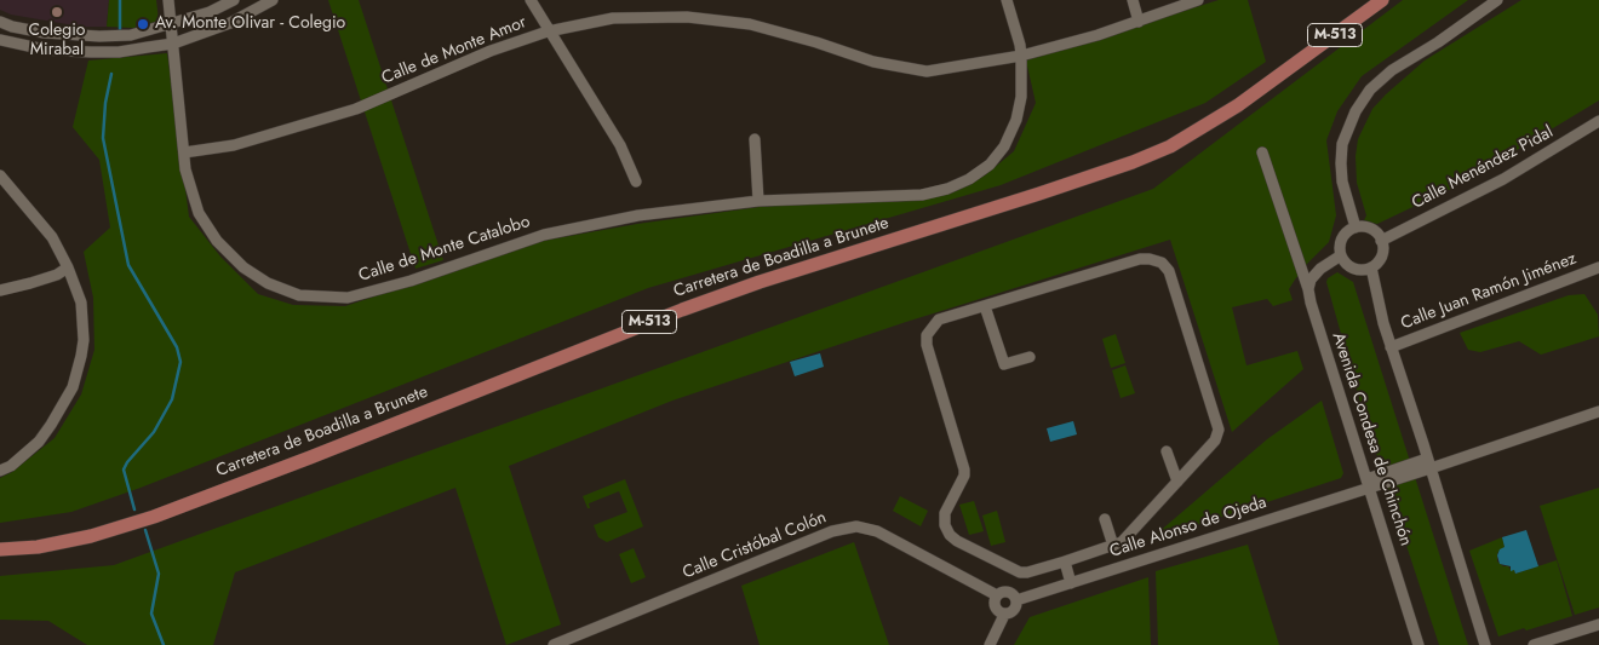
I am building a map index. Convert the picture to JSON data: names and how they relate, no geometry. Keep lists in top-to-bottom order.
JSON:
{
  "streets": {
    "main road": ["M-513", "Carretera de Boadilla a Brunete"],
    "street": [
      "Calle de Monte Amor",
      "Calle Menéndez Pidal",
      "Calle de Monte Catalobo",
      "Calle Juan Ramón Jiménez",
      "Avenida Condesa de Chinchón",
      "Calle Alonso de Ojeda",
      "Calle Cristóbal Colón"
    ]
  },
  "crossings": [
    ["Calle de Monte Amor", "Calle de Monte Catalobo"],
    ["Avenida Condesa de Chinchón", "Calle Alonso de Ojeda"],
    ["Calle Alonso de Ojeda", "Calle Cristóbal Colón"]
  ],
  "places": ["Colegio Mirabal", "Av. Monte Olivar - Colegio"]
}
